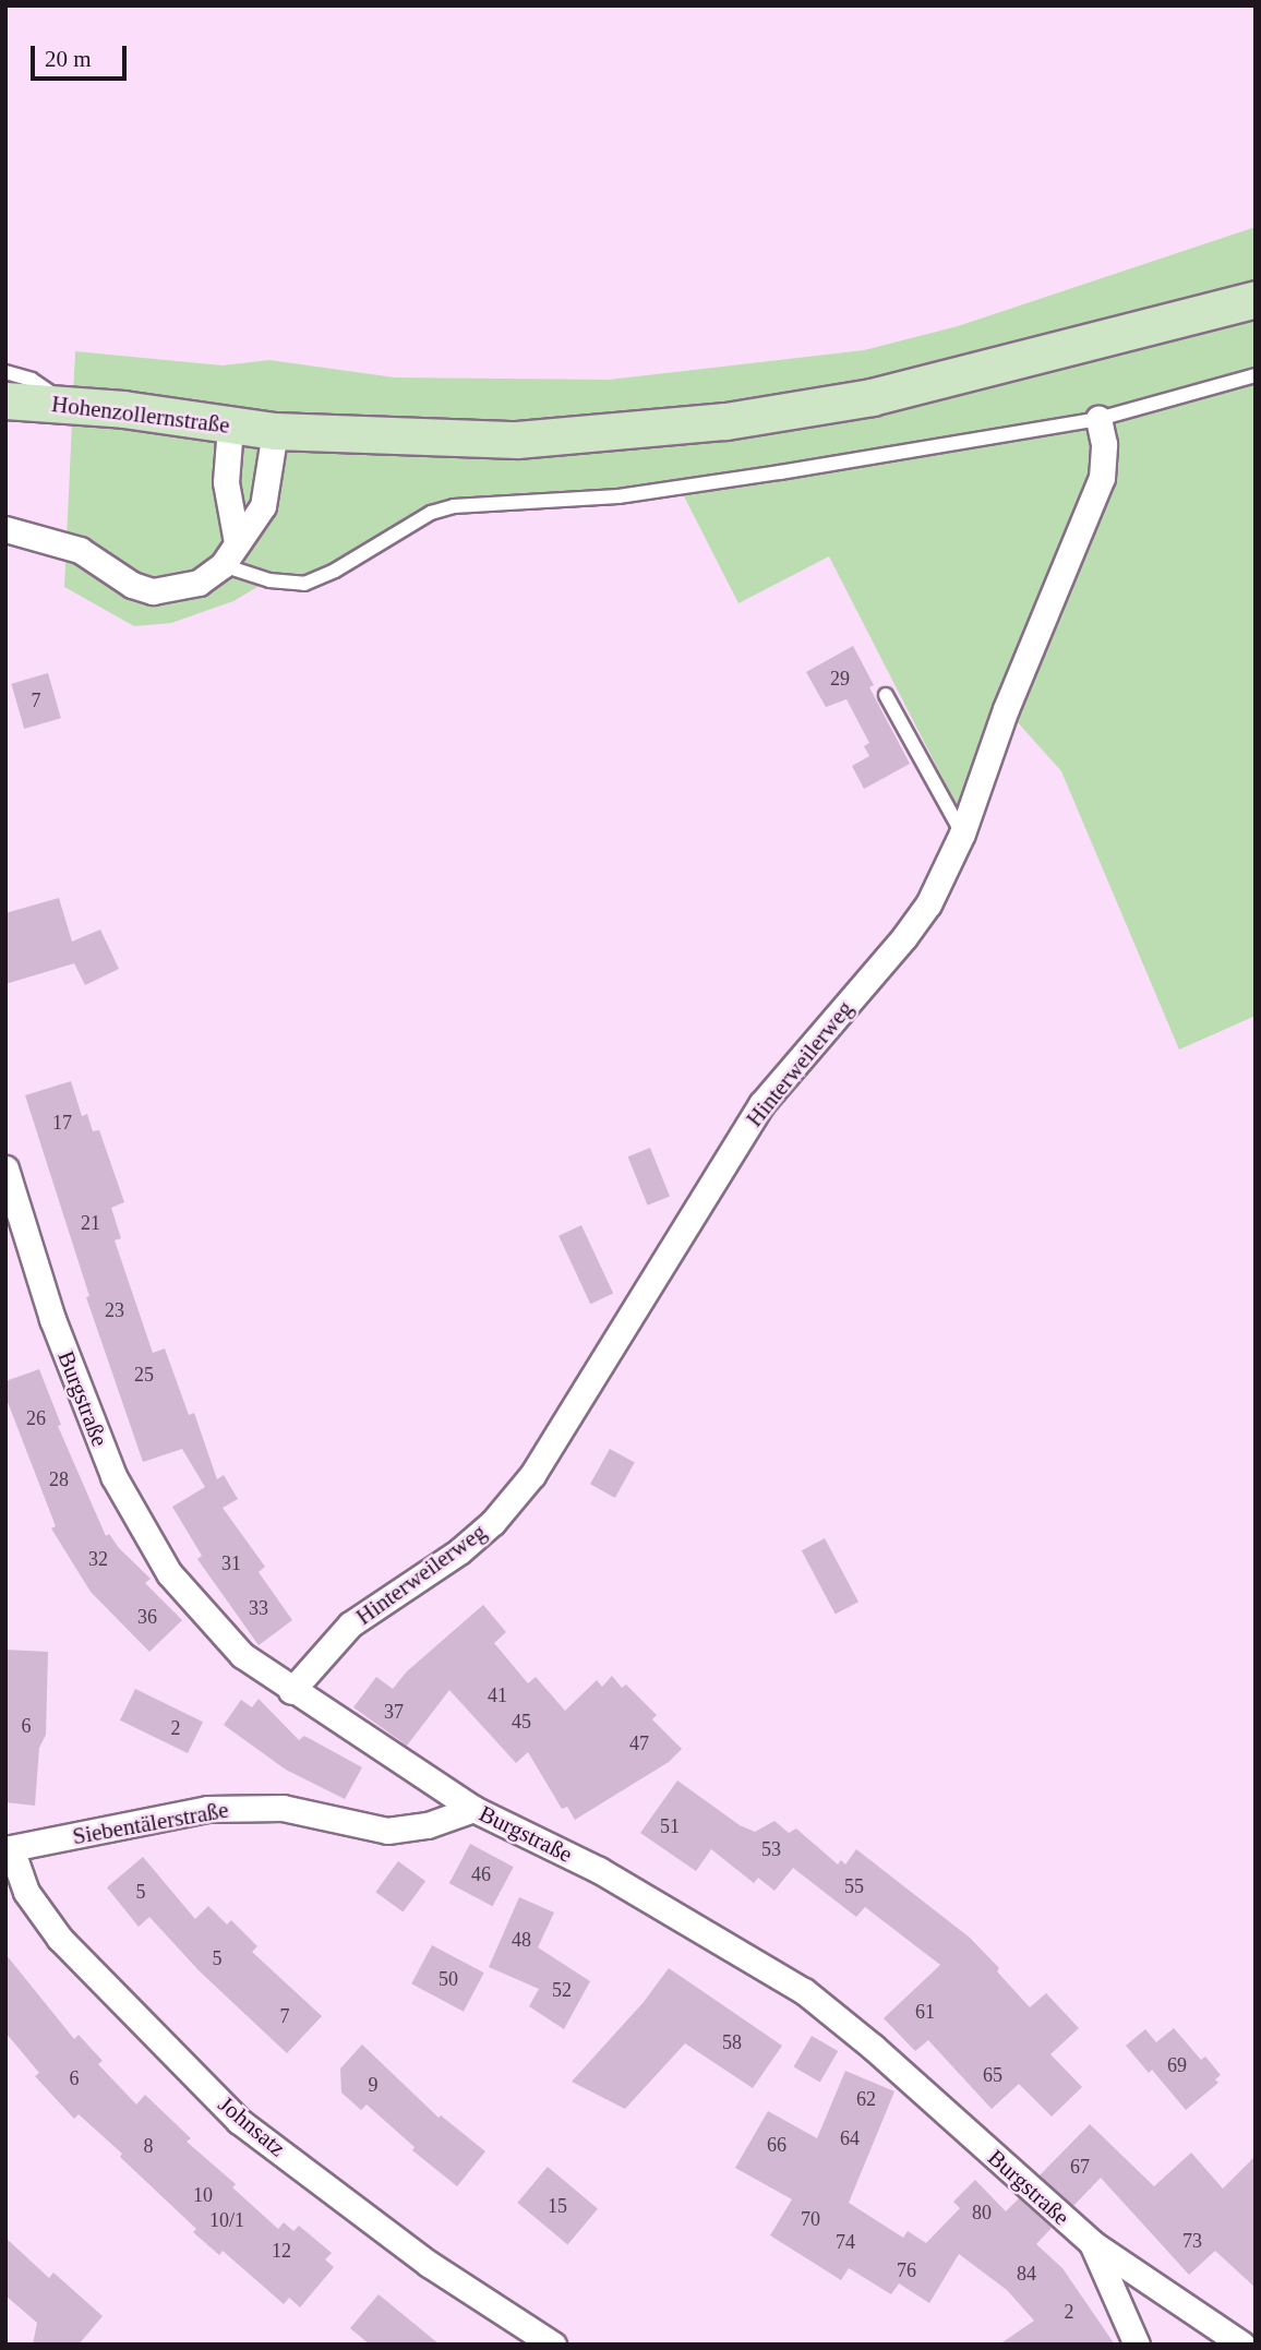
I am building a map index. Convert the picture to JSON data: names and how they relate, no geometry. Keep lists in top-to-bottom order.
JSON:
{
  "streets": {
    "main road": ["Hohenzollernstraße"],
    "street": [
      "Hinterweilerweg",
      "Burgstraße",
      "Siebentälerstraße",
      "Johnsatz"
    ]
  },
  "crossings": [
    ["Hinterweilerweg", "Burgstraße"],
    ["Burgstraße", "Siebentälerstraße"],
    ["Siebentälerstraße", "Johnsatz"]
  ],
  "house_numbers": [
    "29",
    "7",
    "17",
    "21",
    "23",
    "25",
    "26",
    "28",
    "32",
    "31",
    "33",
    "36",
    "41",
    "37",
    "45",
    "6",
    "2",
    "47",
    "51",
    "53",
    "46",
    "55",
    "5",
    "48",
    "5",
    "50",
    "52",
    "61",
    "7",
    "58",
    "69",
    "65",
    "6",
    "9",
    "62",
    "64",
    "66",
    "8",
    "67",
    "10",
    "15",
    "80",
    "70",
    "10/1",
    "73",
    "74",
    "12",
    "76",
    "84",
    "2"
  ],
  "scale_bar": "20 m"
}
